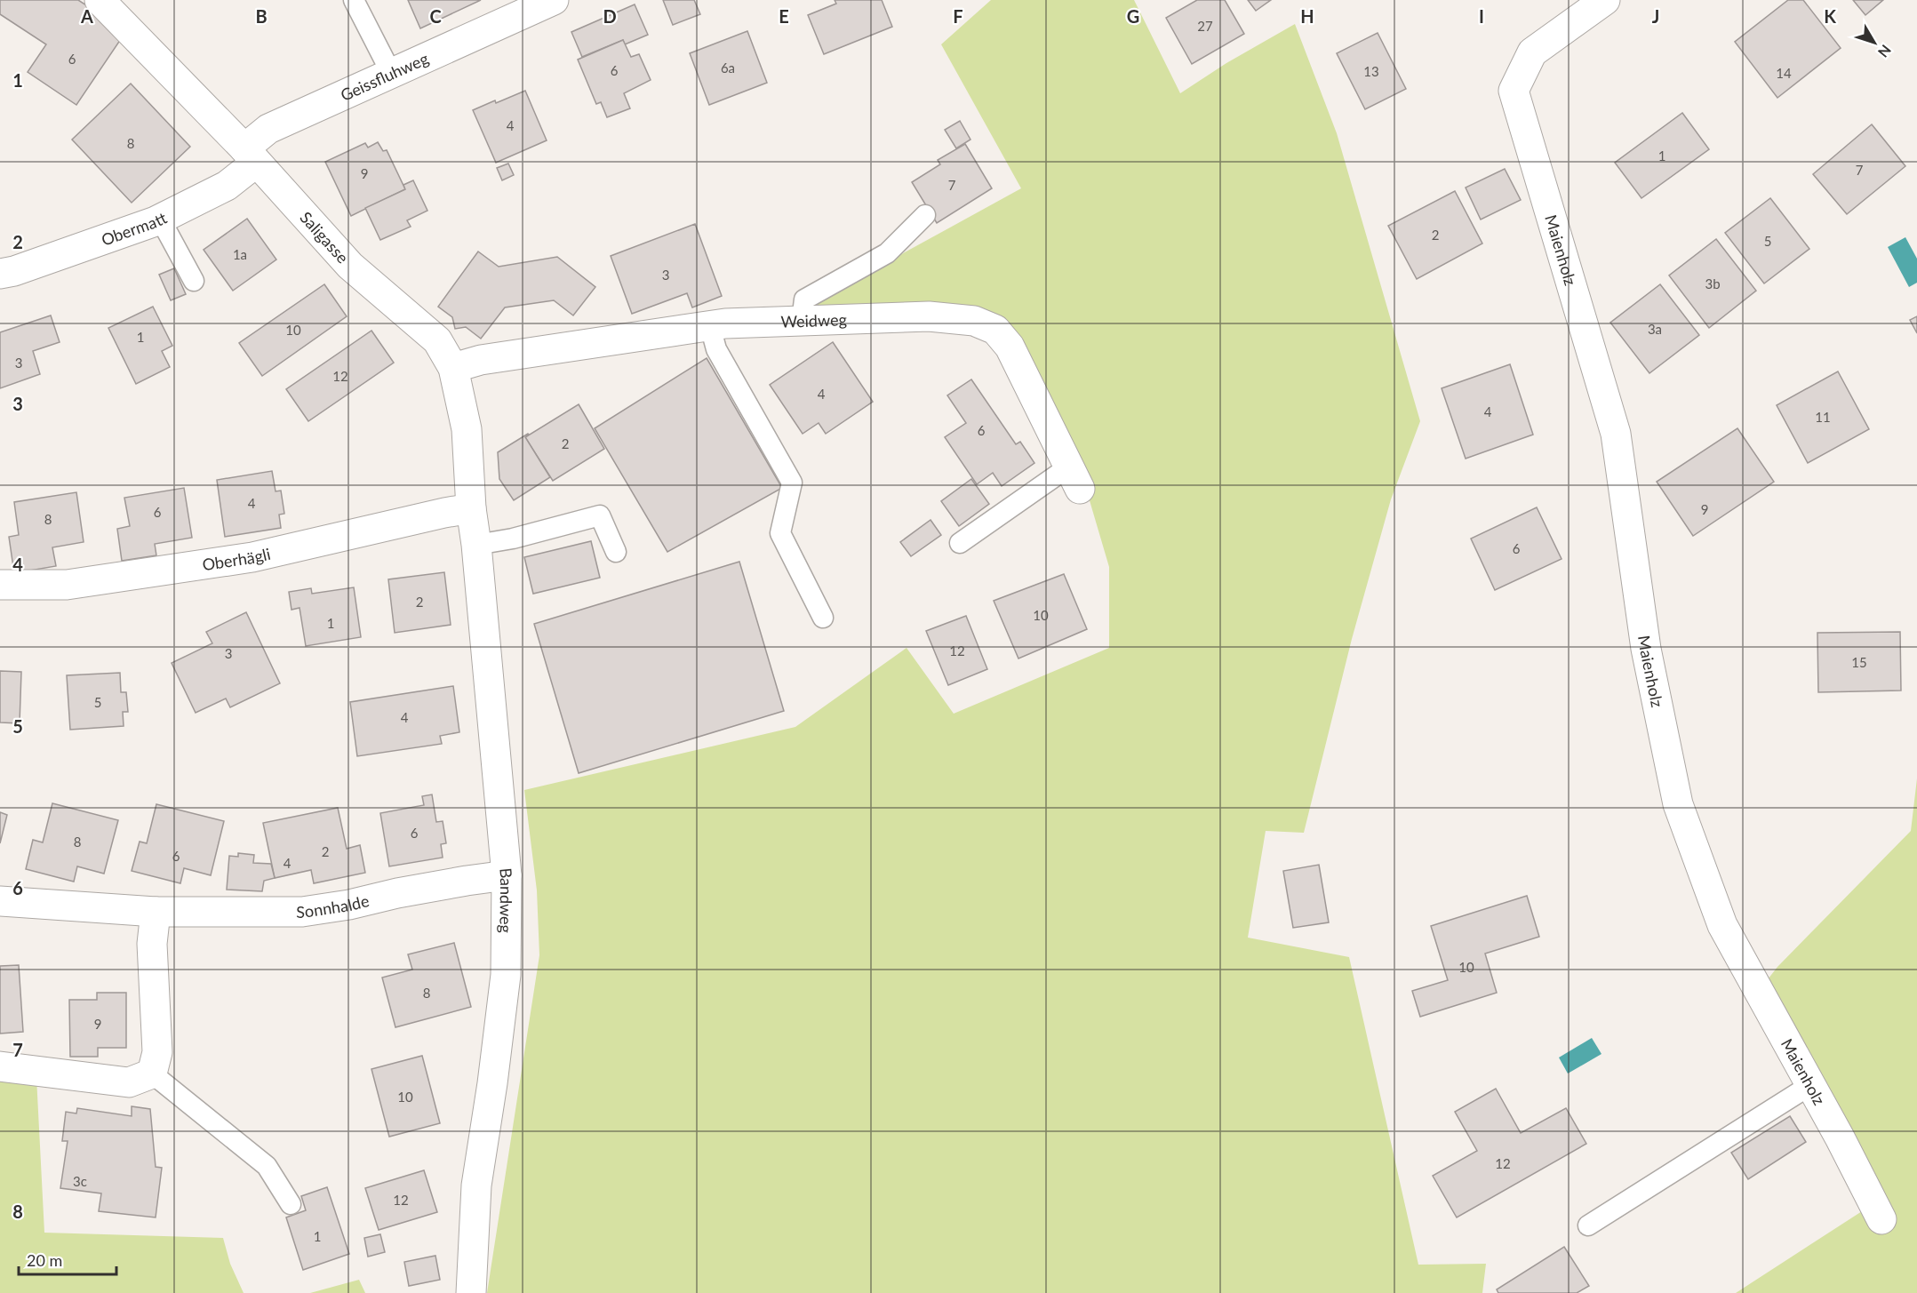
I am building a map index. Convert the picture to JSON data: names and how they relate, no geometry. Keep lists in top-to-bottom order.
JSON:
{
  "streets": {
    "street": [
      "Geissfluhweg",
      "Obermatt",
      "Saligasse",
      "Maienholz",
      "Weidweg",
      "Oberhägli",
      "Bandweg",
      "Sonnhalde"
    ]
  },
  "crossings": [
    ["Geissfluhweg", "Obermatt"],
    ["Geissfluhweg", "Saligasse"],
    ["Obermatt", "Saligasse"],
    ["Saligasse", "Weidweg"],
    ["Saligasse", "Oberhägli"],
    ["Saligasse", "Bandweg"],
    ["Oberhägli", "Bandweg"],
    ["Bandweg", "Sonnhalde"]
  ],
  "house_numbers": [
    "27",
    "6",
    "6a",
    "6",
    "13",
    "14",
    "4",
    "8",
    "1",
    "7",
    "9",
    "7",
    "2",
    "5",
    "1a",
    "3",
    "3b",
    "3a",
    "10",
    "1",
    "3",
    "12",
    "4",
    "4",
    "11",
    "6",
    "2",
    "4",
    "9",
    "6",
    "8",
    "6",
    "2",
    "10",
    "1",
    "12",
    "3",
    "15",
    "5",
    "4",
    "6",
    "8",
    "2",
    "6",
    "4",
    "10",
    "8",
    "9",
    "10",
    "12",
    "3c",
    "12",
    "1"
  ],
  "scale_bar": "20 m",
  "north": "bottom right",
  "grid": {
    "columns": [
      "A",
      "B",
      "C",
      "D",
      "E",
      "F",
      "G",
      "H",
      "I",
      "J",
      "K"
    ],
    "rows": [
      "1",
      "2",
      "3",
      "4",
      "5",
      "6",
      "7",
      "8"
    ]
  }
}
